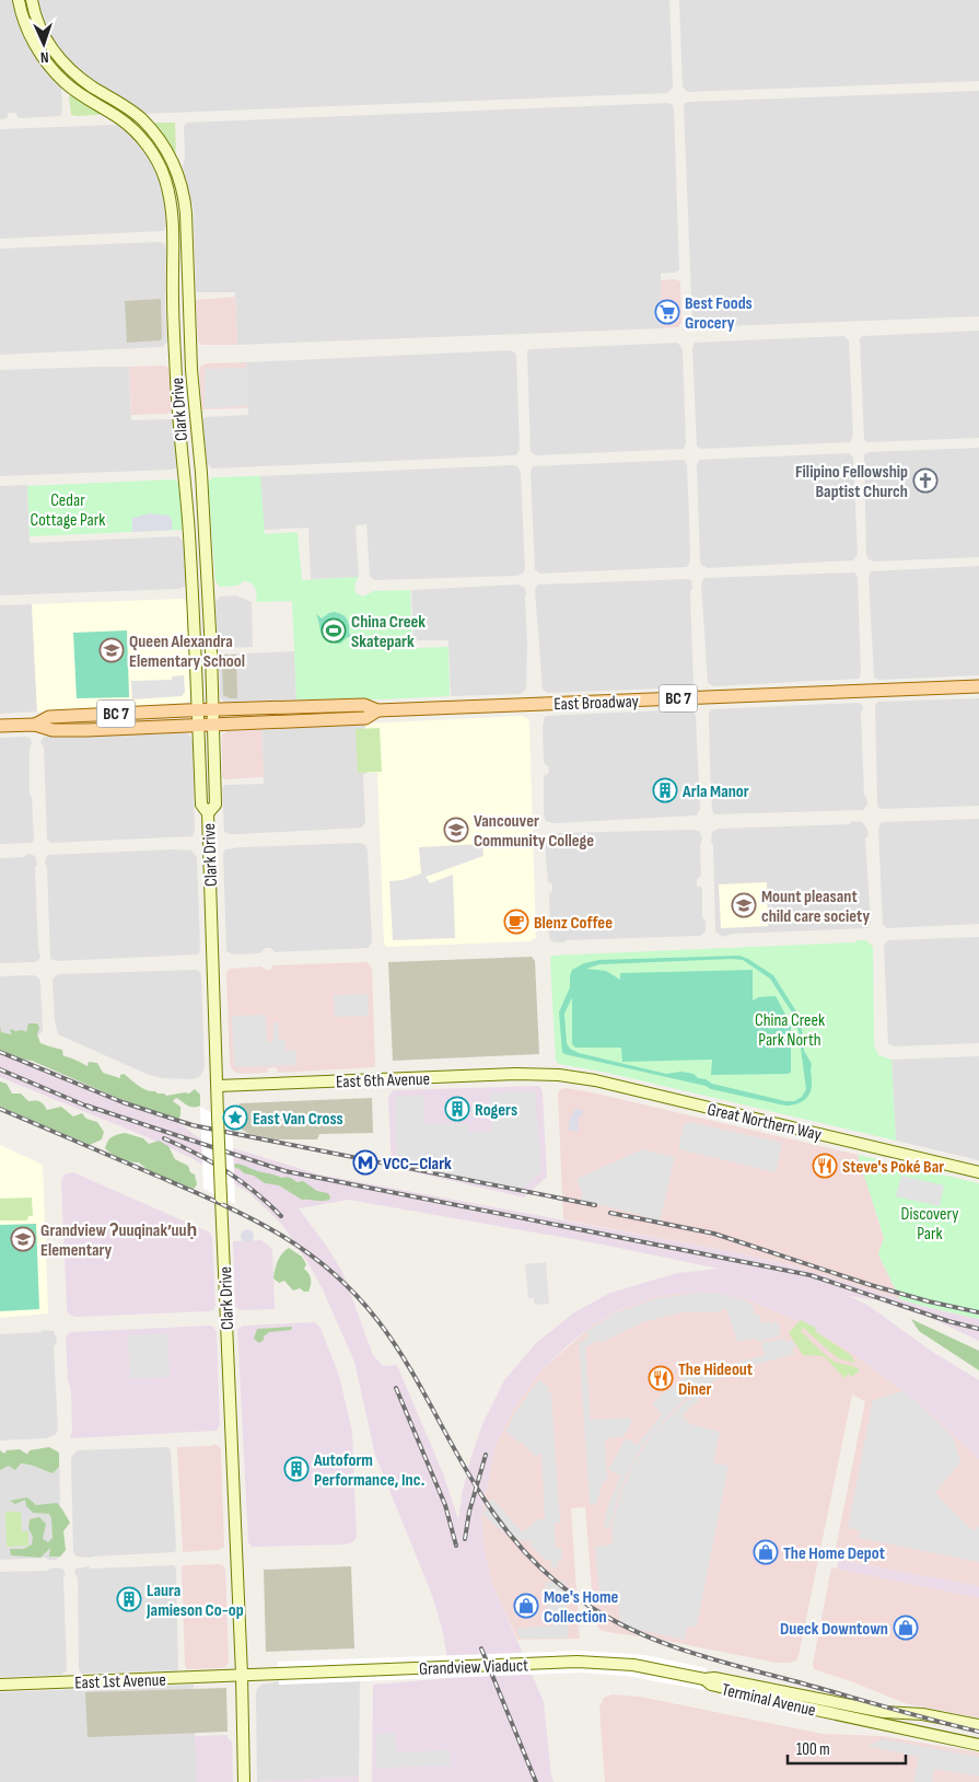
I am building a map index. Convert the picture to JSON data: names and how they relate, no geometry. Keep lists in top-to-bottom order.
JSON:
{
  "streets": {
    "main road": [
      "Clark Drive",
      "BC 7",
      "East Broadway",
      "East 6th Avenue",
      "Great Northern Way",
      "Grandview Viaduct",
      "East 1st Avenue",
      "Terminal Avenue"
    ]
  },
  "crossings": [
    ["Clark Drive", "East Broadway"],
    ["Clark Drive", "East 6th Avenue"],
    ["Clark Drive", "Grandview Viaduct"],
    ["Clark Drive", "East 1st Avenue"],
    ["East 6th Avenue", "Great Northern Way"],
    ["Grandview Viaduct", "East 1st Avenue"],
    ["Grandview Viaduct", "Terminal Avenue"]
  ],
  "parks": ["Cedar Cottage Park", "China Creek Park North", "Discovery Park"],
  "places": {
    "supermarket": ["Best Foods Grocery"],
    "church": ["Filipino Fellowship Baptist Church"],
    "sports": ["China Creek Skatepark"],
    "school or university": [
      "Queen Alexandra Elementary School",
      "Vancouver Community College",
      "Mount pleasant child care society",
      "Grandview ʔuuqinak’uuḥ Elementary"
    ],
    "building": [
      "Arla Manor",
      "Rogers",
      "Autoform Performance, Inc.",
      "Laura Jamieson Co-op"
    ],
    "cafe": ["Blenz Coffee"],
    "place": ["East Van Cross"],
    "metro station": ["VCC–Clark"],
    "restaurant": ["Steve's Poké Bar", "The Hideout Diner"],
    "shop": ["The Home Depot", "Moe's Home Collection", "Dueck Downtown"]
  },
  "scale_bar": "100 m",
  "north": "bottom"
}
